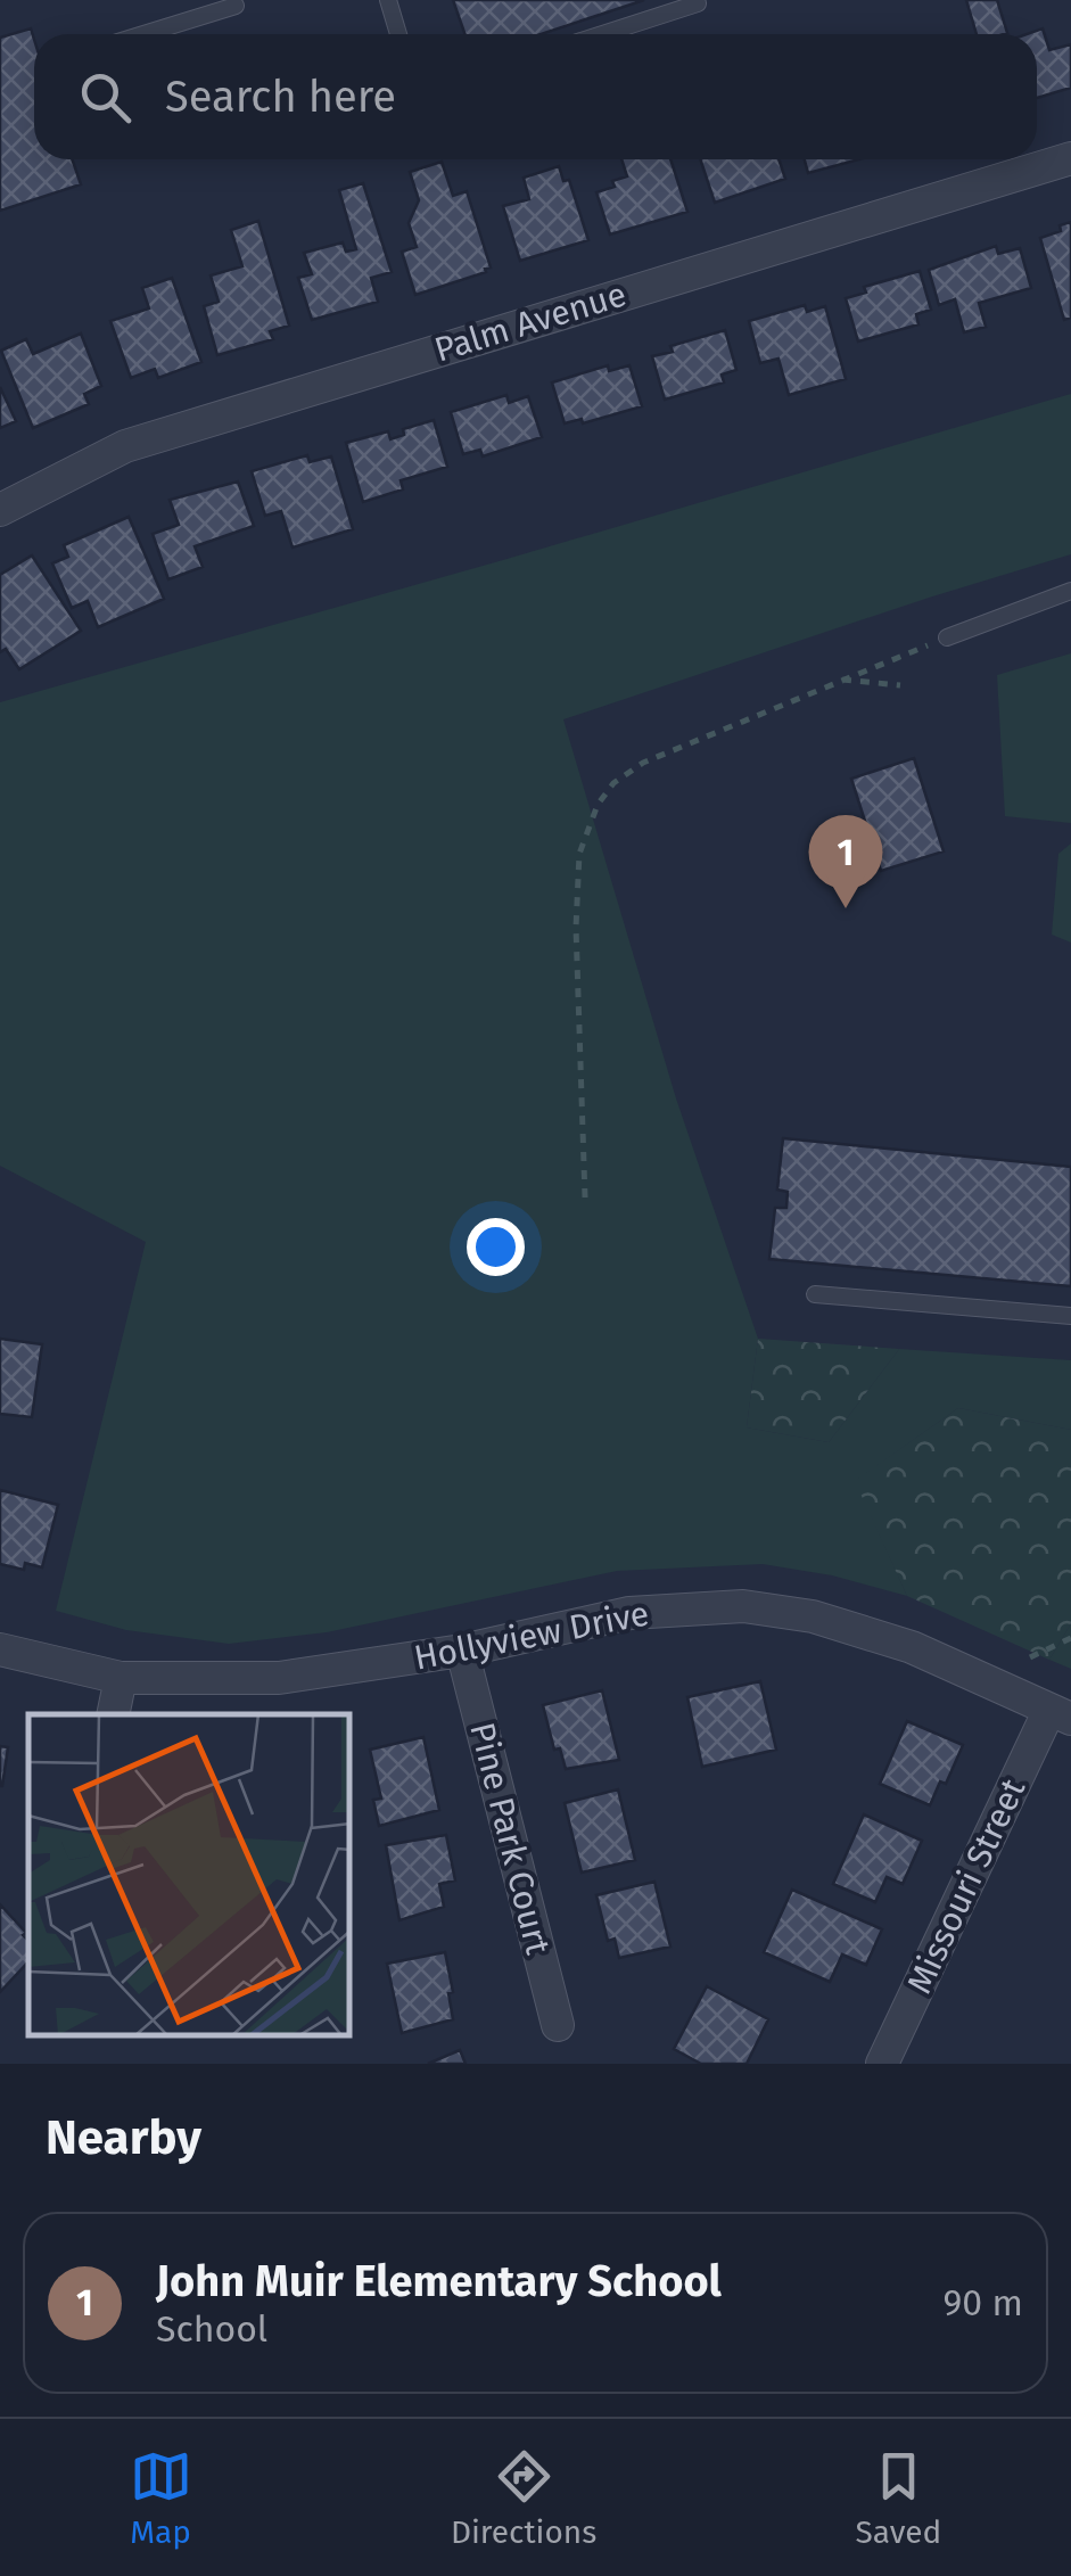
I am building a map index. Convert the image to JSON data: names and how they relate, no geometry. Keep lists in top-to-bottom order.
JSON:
{
  "streets": {
    "street": [
      "Palm Avenue",
      "Hollyview Drive",
      "Pine Park Court",
      "Missouri Street"
    ]
  },
  "crossings": [
    ["Hollyview Drive", "Pine Park Court"],
    ["Hollyview Drive", "Missouri Street"]
  ],
  "page": {
    "search": "Search here",
    "pins": "1",
    "heading": "Nearby",
    "list": [
      {
        "mark": "1",
        "name": "John Muir Elementary School",
        "note": "School",
        "value": "90 m"
      }
    ],
    "nav": ["Map", "Directions", "Saved"]
  }
}
